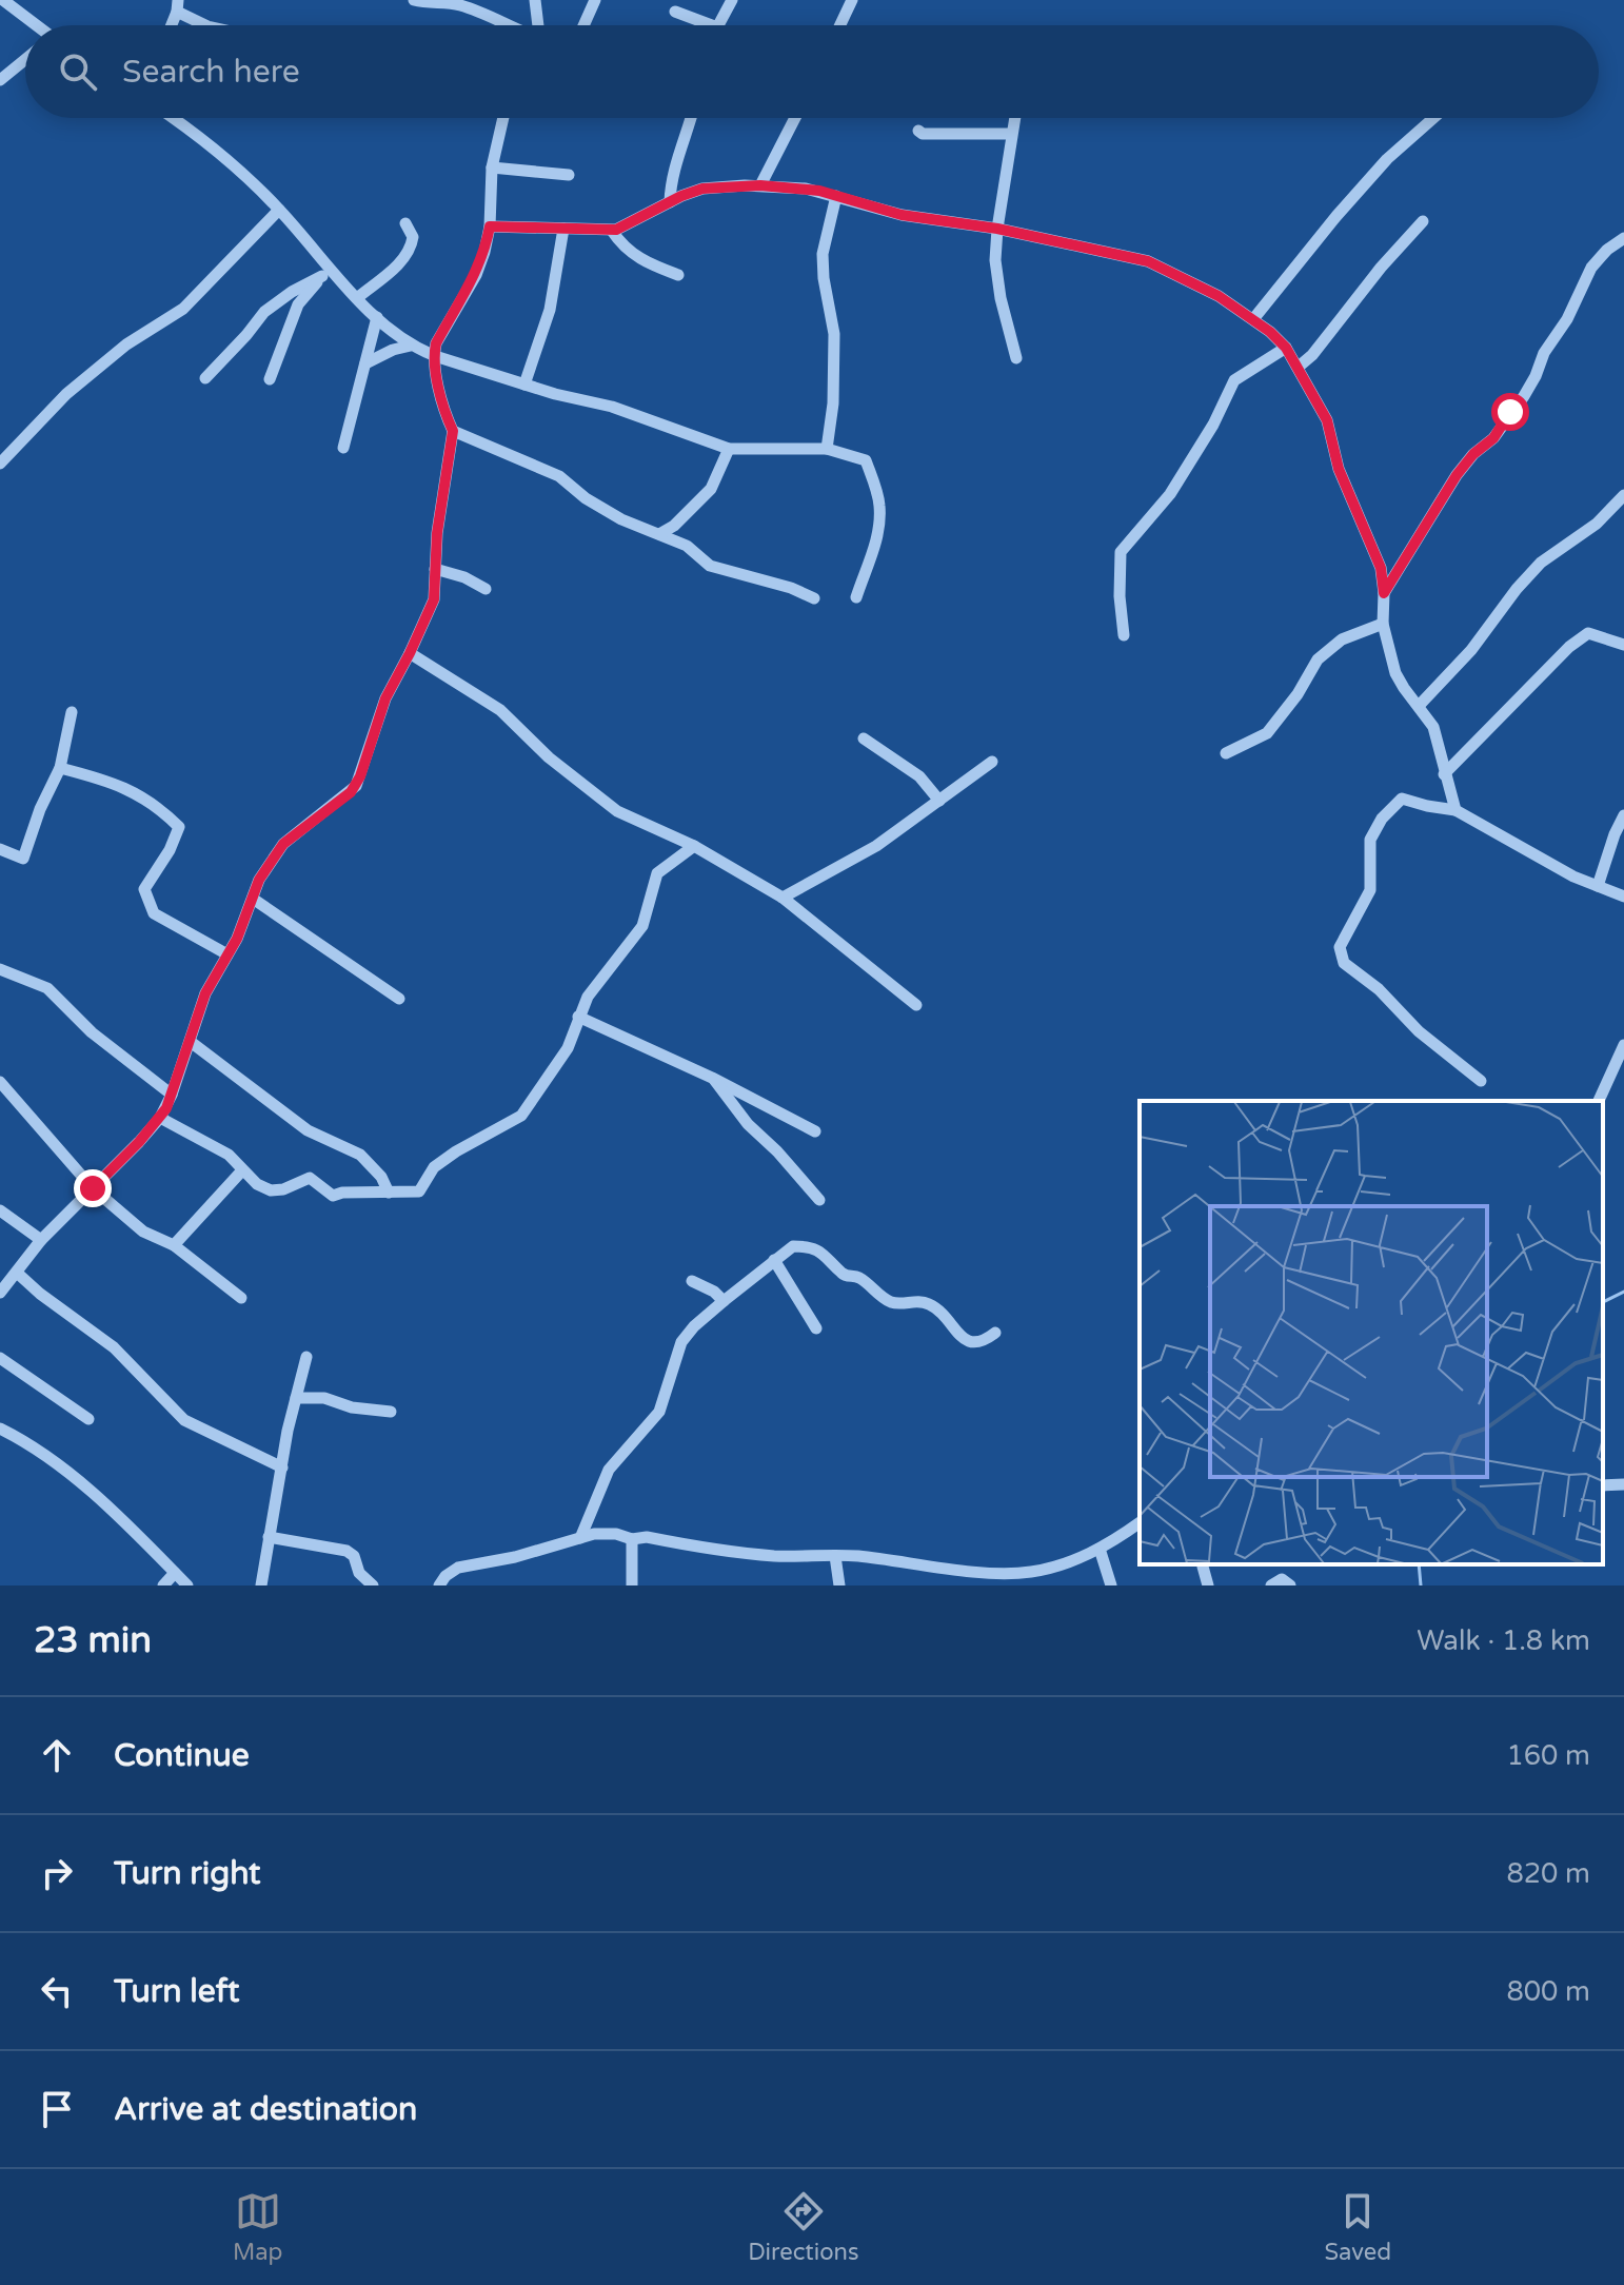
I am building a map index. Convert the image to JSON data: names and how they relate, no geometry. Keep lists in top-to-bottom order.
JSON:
{
  "page": {
    "search": "Search here",
    "heading": ["23 min", "Walk · 1.8 km"],
    "list": [
      ["Continue", "160 m"],
      ["Turn right", "820 m"],
      ["Turn left", "800 m"],
      "Arrive at destination"
    ],
    "nav": ["Map", "Directions", "Saved"]
  }
}
